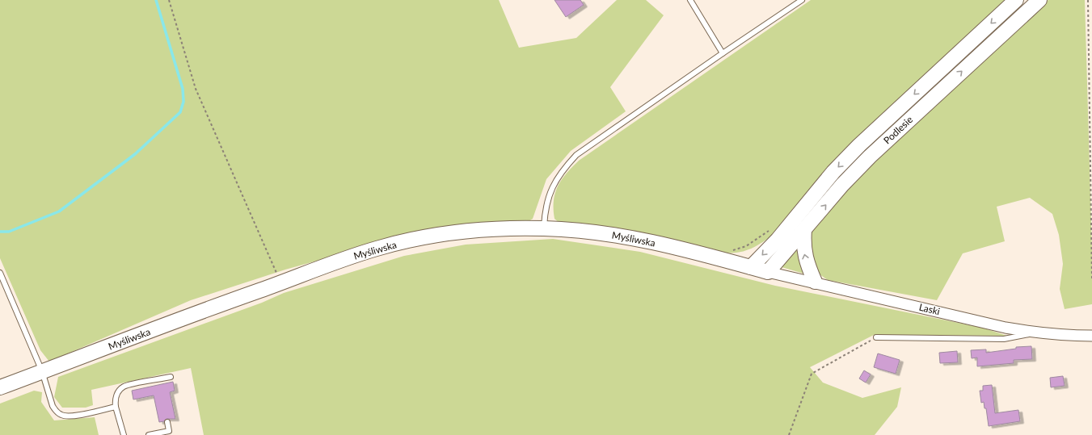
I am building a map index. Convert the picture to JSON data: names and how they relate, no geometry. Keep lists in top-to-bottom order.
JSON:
{
  "streets": {
    "street": ["Podlesie", "Myśliwska", "Laski"]
  },
  "crossings": [
    ["Podlesie", "Myśliwska"],
    ["Podlesie", "Laski"],
    ["Myśliwska", "Laski"]
  ]
}
